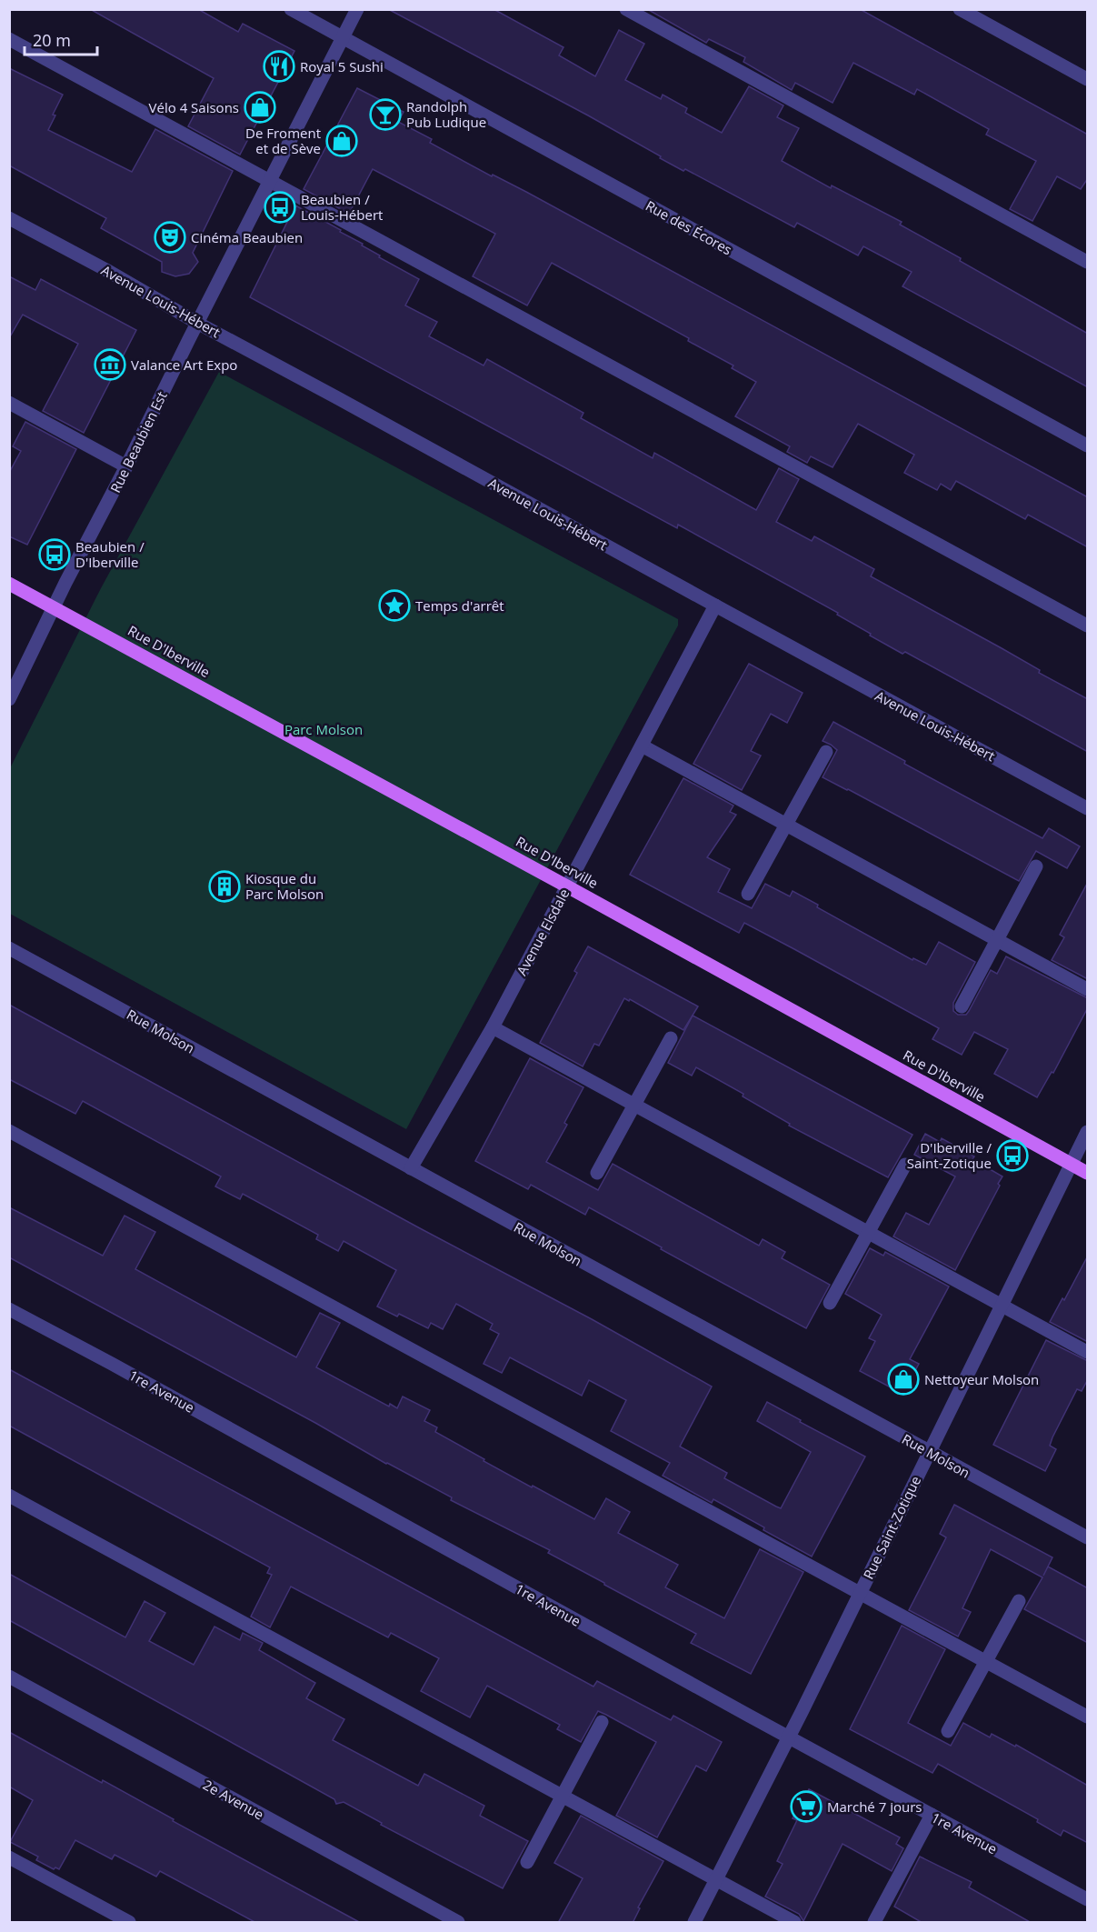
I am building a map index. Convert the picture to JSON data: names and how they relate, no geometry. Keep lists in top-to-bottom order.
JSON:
{
  "streets": {
    "main road": ["Rue D'Iberville"],
    "street": [
      "Rue des Écores",
      "Avenue Louis-Hébert",
      "Rue Beaubien Est",
      "Avenue Elsdale",
      "Rue Molson",
      "1re Avenue",
      "Rue Saint-Zotique",
      "2e Avenue"
    ]
  },
  "crossings": [
    ["Rue des Écores", "Rue Beaubien Est"],
    ["Avenue Louis-Hébert", "Rue Beaubien Est"],
    ["Avenue Louis-Hébert", "Avenue Elsdale"],
    ["Rue Beaubien Est", "Rue D'Iberville"],
    ["Rue D'Iberville", "Avenue Elsdale"],
    ["Rue D'Iberville", "Rue Saint-Zotique"],
    ["Avenue Elsdale", "Rue Molson"],
    ["Rue Molson", "Rue Saint-Zotique"],
    ["1re Avenue", "Rue Saint-Zotique"]
  ],
  "parks": ["Parc Molson"],
  "places": {
    "restaurant": ["Royal 5 Sushi"],
    "shop": ["Vélo 4 Saisons", "De Froment et de Sève", "Nettoyeur Molson"],
    "bar": ["Randolph Pub Ludique"],
    "bus stop": ["Beaubien / Louis-Hébert", "Beaubien / D'Iberville", "D'Iberville / Saint-Zotique"],
    "theatre": ["Cinéma Beaubien"],
    "museum": ["Valance Art Expo"],
    "place": ["Temps d'arrêt"],
    "building": ["Kiosque du Parc Molson"],
    "supermarket": ["Marché 7 jours"]
  },
  "scale_bar": "20 m"
}
